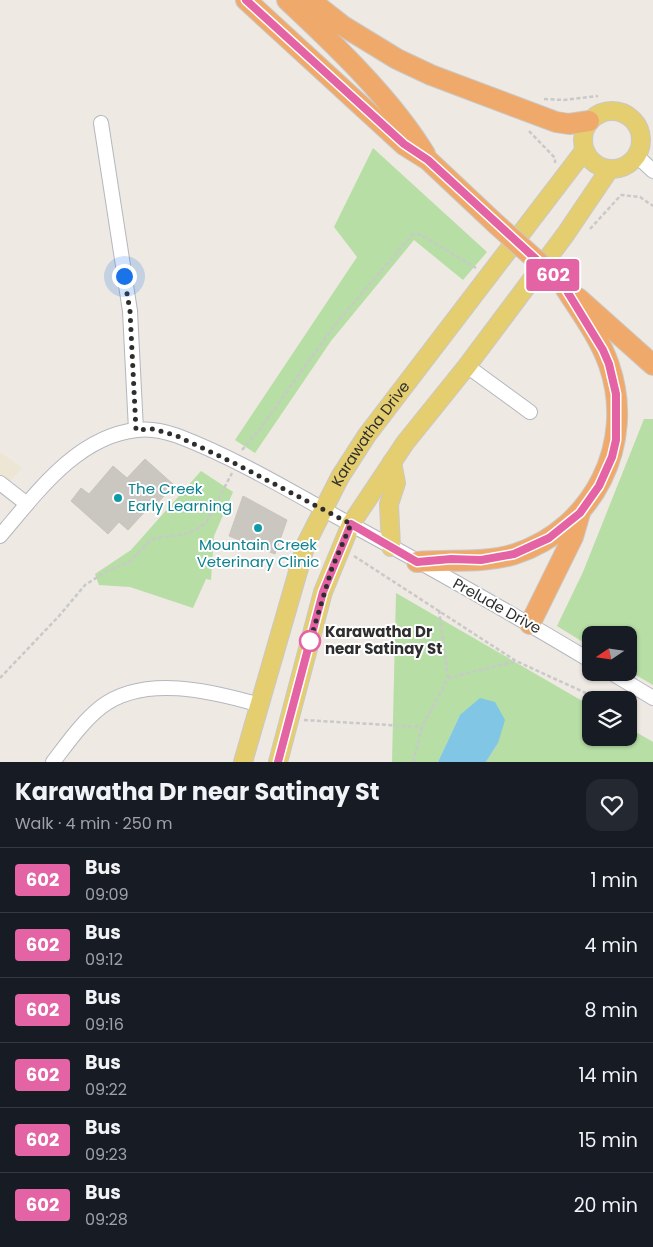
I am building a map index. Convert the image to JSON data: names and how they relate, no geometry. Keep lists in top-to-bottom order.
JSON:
{
  "streets": {
    "main road": ["Karawatha Drive"],
    "street": ["Prelude Drive"]
  },
  "crossings": [
    ["Karawatha Drive", "Prelude Drive"]
  ],
  "places": ["The Creek Early Learning", "Mountain Creek Veterinary Clinic", "Karawatha Dr near Satinay St"],
  "lines": ["bus line 602"],
  "north": "left",
  "page": {
    "on_map": "602",
    "heading": ["Karawatha Dr near Satinay St", "Walk · 4 min · 250 m"],
    "list": [
      {
        "mark": "602",
        "name": "Bus",
        "note": "09:09",
        "value": "1 min"
      },
      {
        "mark": "602",
        "name": "Bus",
        "note": "09:12",
        "value": "4 min"
      },
      {
        "mark": "602",
        "name": "Bus",
        "note": "09:16",
        "value": "8 min"
      },
      {
        "mark": "602",
        "name": "Bus",
        "note": "09:22",
        "value": "14 min"
      },
      {
        "mark": "602",
        "name": "Bus",
        "note": "09:23",
        "value": "15 min"
      },
      {
        "mark": "602",
        "name": "Bus",
        "note": "09:28",
        "value": "20 min"
      }
    ]
  }
}
